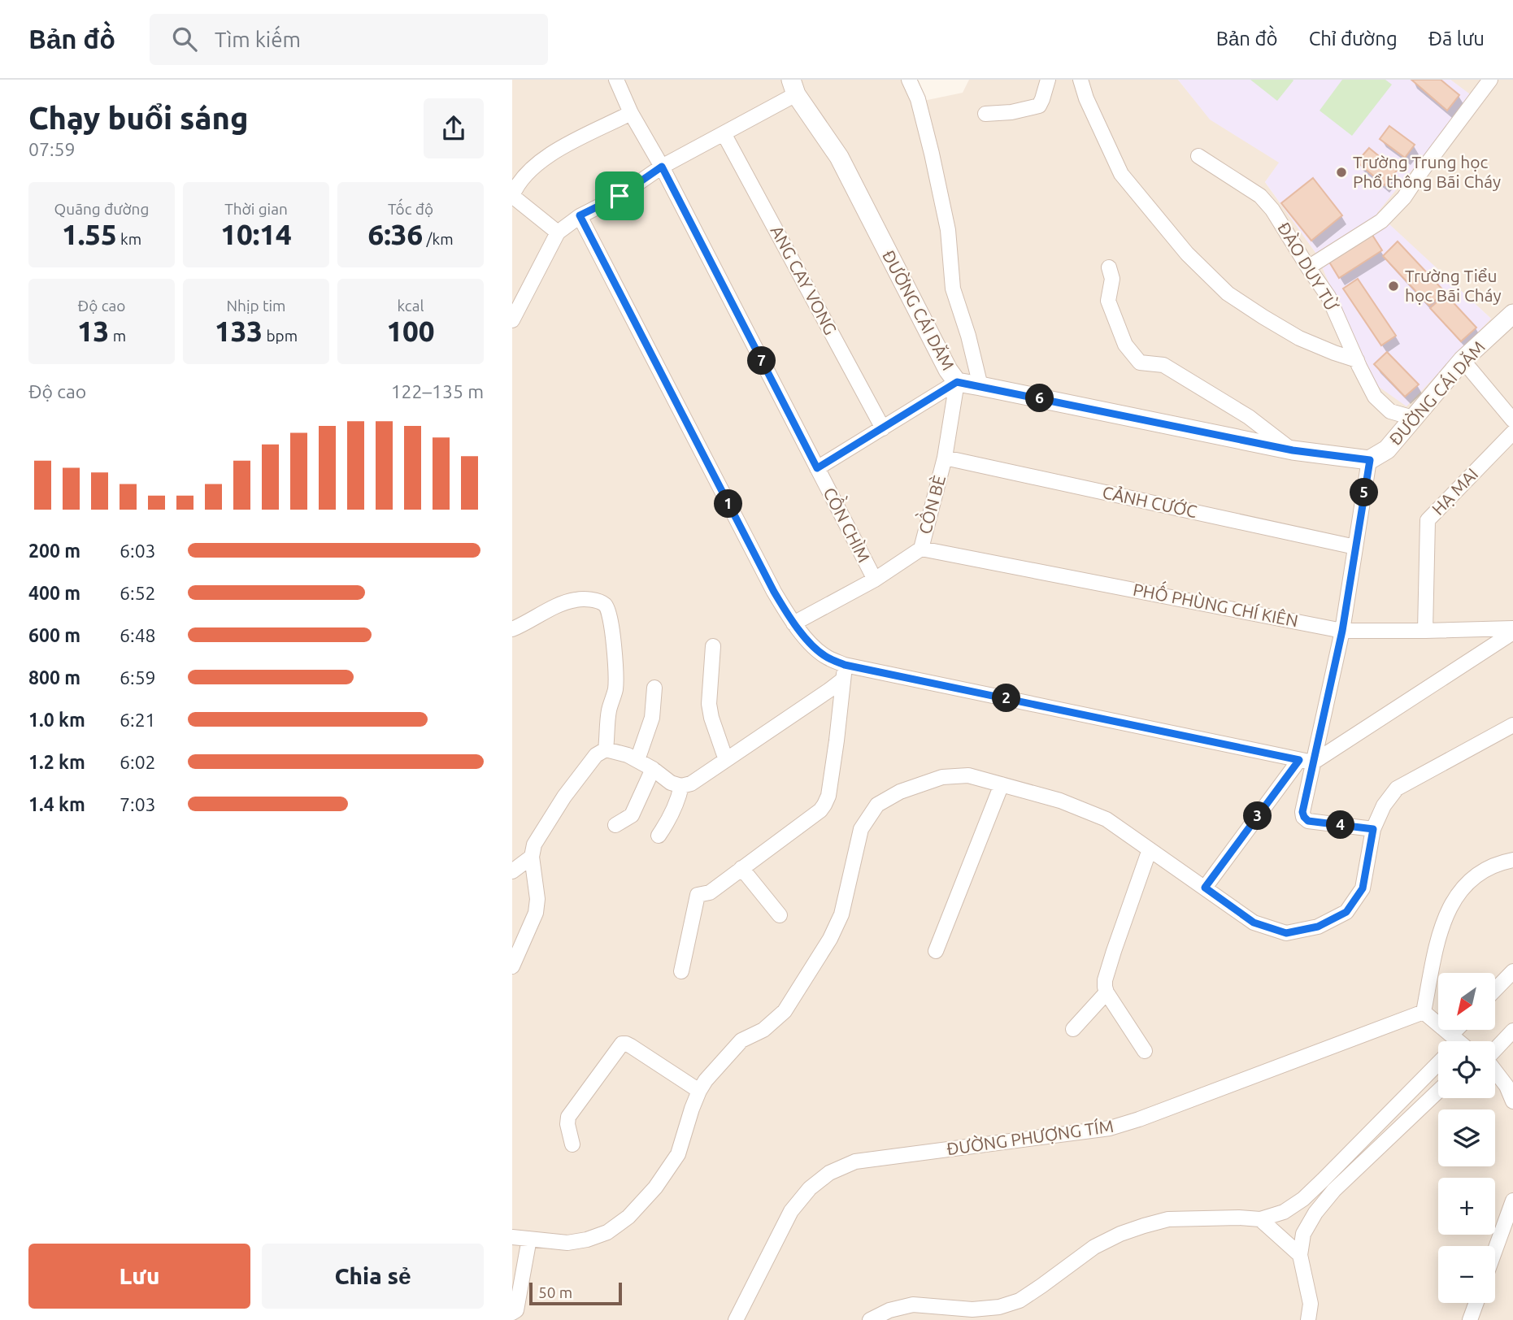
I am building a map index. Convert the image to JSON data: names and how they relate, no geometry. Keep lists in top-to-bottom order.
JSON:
{
  "streets": {
    "street": [
      "ĐÀO DUY TỪ",
      "ANG CAY VONG",
      "ĐƯỜNG CÁI DĂM",
      "HẠ MAI",
      "CẢNH CƯỚC",
      "CỒN BÈ",
      "CỒN CHÌM",
      "PHỐ PHÙNG CHÍ KIÊN",
      "ĐƯỜNG PHƯỢNG TÍM"
    ]
  },
  "crossings": [
    ["ĐÀO DUY TỪ", "ĐƯỜNG CÁI DĂM"],
    ["ĐƯỜNG CÁI DĂM", "CỒN BÈ"],
    ["HẠ MAI", "PHỐ PHÙNG CHÍ KIÊN"],
    ["CẢNH CƯỚC", "CỒN BÈ"],
    ["CỒN BÈ", "CỒN CHÌM"],
    ["CỒN BÈ", "PHỐ PHÙNG CHÍ KIÊN"]
  ],
  "places": ["Trường Trung học Phổ thông Bãi Cháy", "Trường Tiểu học Bãi Cháy"],
  "scale_bar": "50 m",
  "north": "bottom left",
  "page": {
    "header": "Bản đồ",
    "search": "Tìm kiếm",
    "nav": ["Bản đồ", "Chỉ đường", "Đã lưu"],
    "heading": ["Chạy buổi sáng", "07:59"],
    "stats": [
      ["Quãng đường", "1.55 km"],
      ["Thời gian", "10:14"],
      ["Tốc độ", "6:36 /km"],
      ["Độ cao", "13 m"],
      ["Nhịp tim", "133 bpm"],
      ["kcal", "100"]
    ],
    "pins": [
      "7",
      "6",
      "5",
      "1",
      "2",
      "3",
      "4"
    ],
    "chart": ["Độ cao", "122–135 m"],
    "list": [
      {
        "name": "200 m",
        "note": "6:03"
      },
      {
        "name": "400 m",
        "note": "6:52"
      },
      {
        "name": "600 m",
        "note": "6:48"
      },
      {
        "name": "800 m",
        "note": "6:59"
      },
      {
        "name": "1.0 km",
        "note": "6:21"
      },
      {
        "name": "1.2 km",
        "note": "6:02"
      },
      {
        "name": "1.4 km",
        "note": "7:03"
      }
    ],
    "map_buttons": ["+", "−"],
    "buttons": ["Lưu", "Chia sẻ"],
    "scale": "50 m"
  }
}
